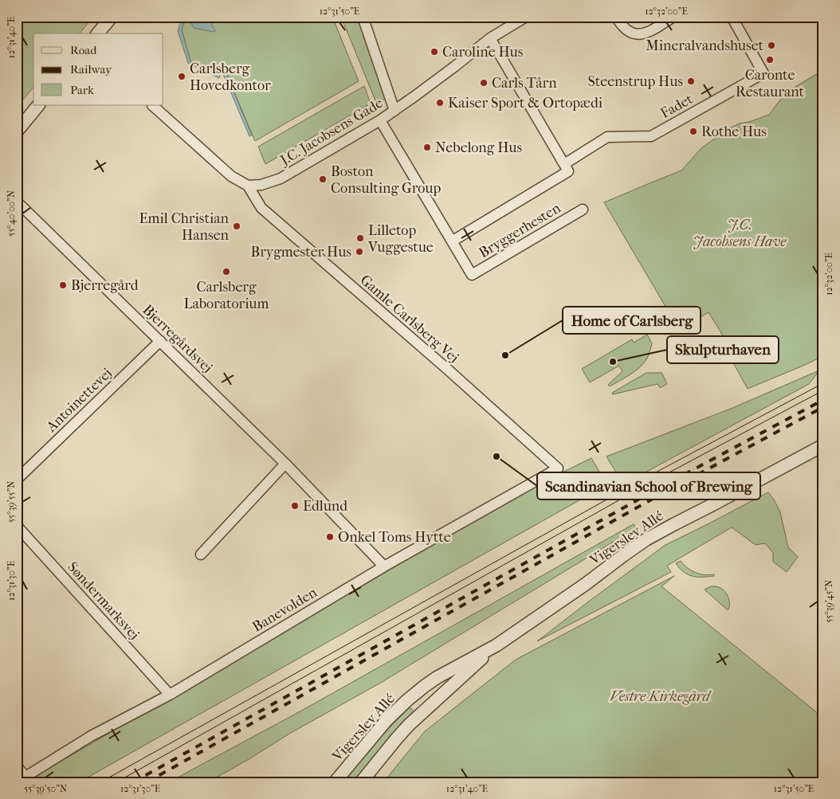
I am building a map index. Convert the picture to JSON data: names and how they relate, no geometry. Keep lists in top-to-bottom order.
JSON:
{
  "streets": {
    "street": [
      "Fadet",
      "J.C. Jacobsens Gade",
      "Bryggerhesten",
      "Gamle Carlsberg Vej",
      "Bjerregårdsvej",
      "Antoinettevej",
      "Vigerslev Allé",
      "Søndermarksvej",
      "Banevolden"
    ]
  },
  "crossings": [
    ["Fadet", "Bryggerhesten"],
    ["J.C. Jacobsens Gade", "Gamle Carlsberg Vej"],
    ["Gamle Carlsberg Vej", "Banevolden"],
    ["Bjerregårdsvej", "Antoinettevej"],
    ["Bjerregårdsvej", "Banevolden"],
    ["Søndermarksvej", "Banevolden"]
  ],
  "parks": ["J.C. Jacobsens Have", "Vestre Kirkegård"],
  "places": [
    "Mineralvandshuset",
    "Caroline Hus",
    "Caronte Restaurant",
    "Carlsberg Hovedkontor",
    "Steenstrup Hus",
    "Carls Tårn",
    "Kaiser Sport & Ortopædi",
    "Rothe Hus",
    "Nebelong Hus",
    "Boston Consulting Group",
    "Emil Christian Hansen",
    "Lilletop Vuggestue",
    "Brygmester Hus",
    "Carlsberg Laboratorium",
    "Bjerregård",
    "Home of Carlsberg",
    "Skulpturhaven",
    "Scandinavian School of Brewing",
    "Edlund",
    "Onkel Toms Hytte"
  ],
  "legend": ["Road", "Railway", "Park"],
  "coordinates": [
    "12°31'50\"E",
    "12°32'00\"E",
    "12°31'40\"E",
    "55°40'00\"N",
    "55°39'55\"N",
    "12°31'30\"E",
    "55°39'45\"N",
    "55°39'50\"N"
  ]
}
